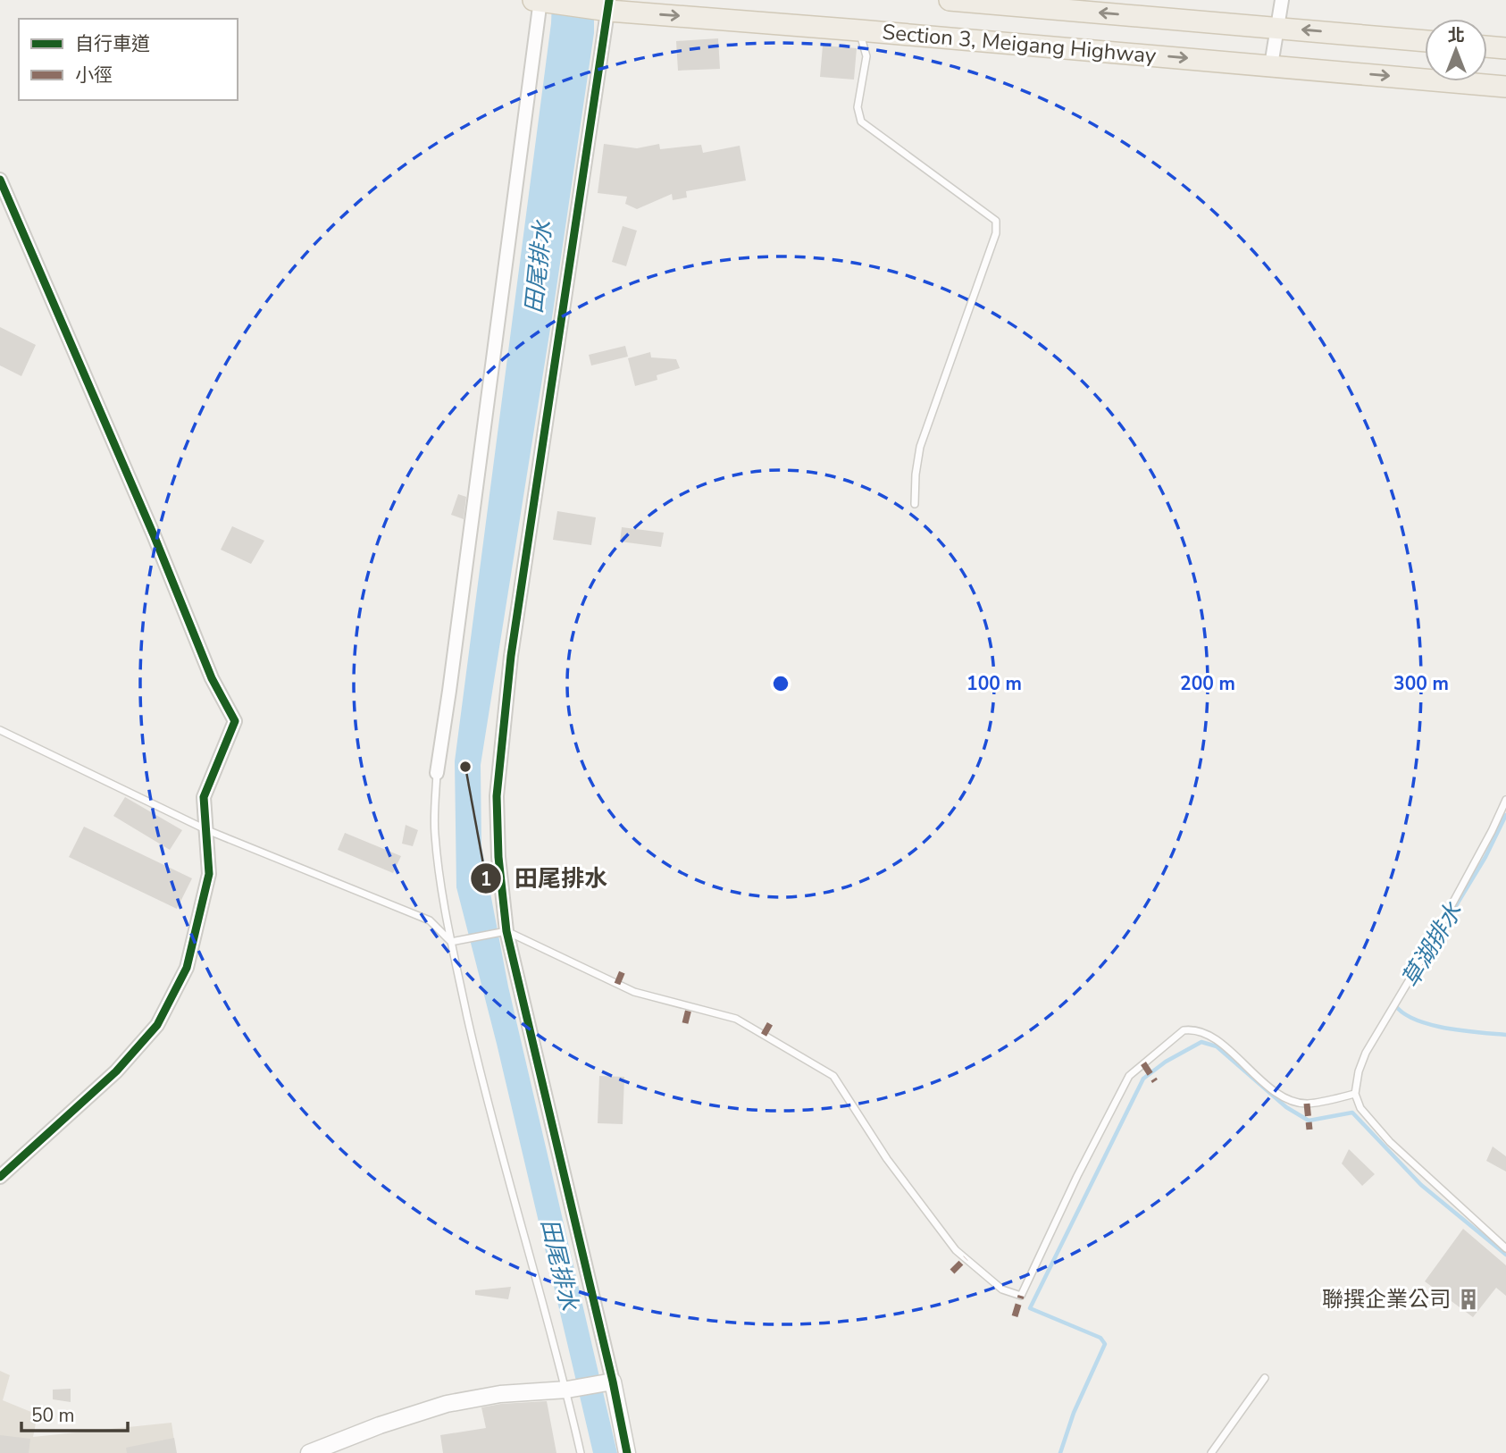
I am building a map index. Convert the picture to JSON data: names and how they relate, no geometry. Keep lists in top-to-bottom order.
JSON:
{
  "streets": {
    "main road": ["Section 3, Meigang Highway"]
  },
  "water": ["田尾排水", "草湖排水"],
  "places": {
    "other": ["田尾排水"],
    "building": ["聯撰企業公司"]
  },
  "legend": ["自行車道", "小徑"],
  "scale_bar": "50 m",
  "north": "top",
  "rings": ["100 m", "200 m", "300 m"]
}
